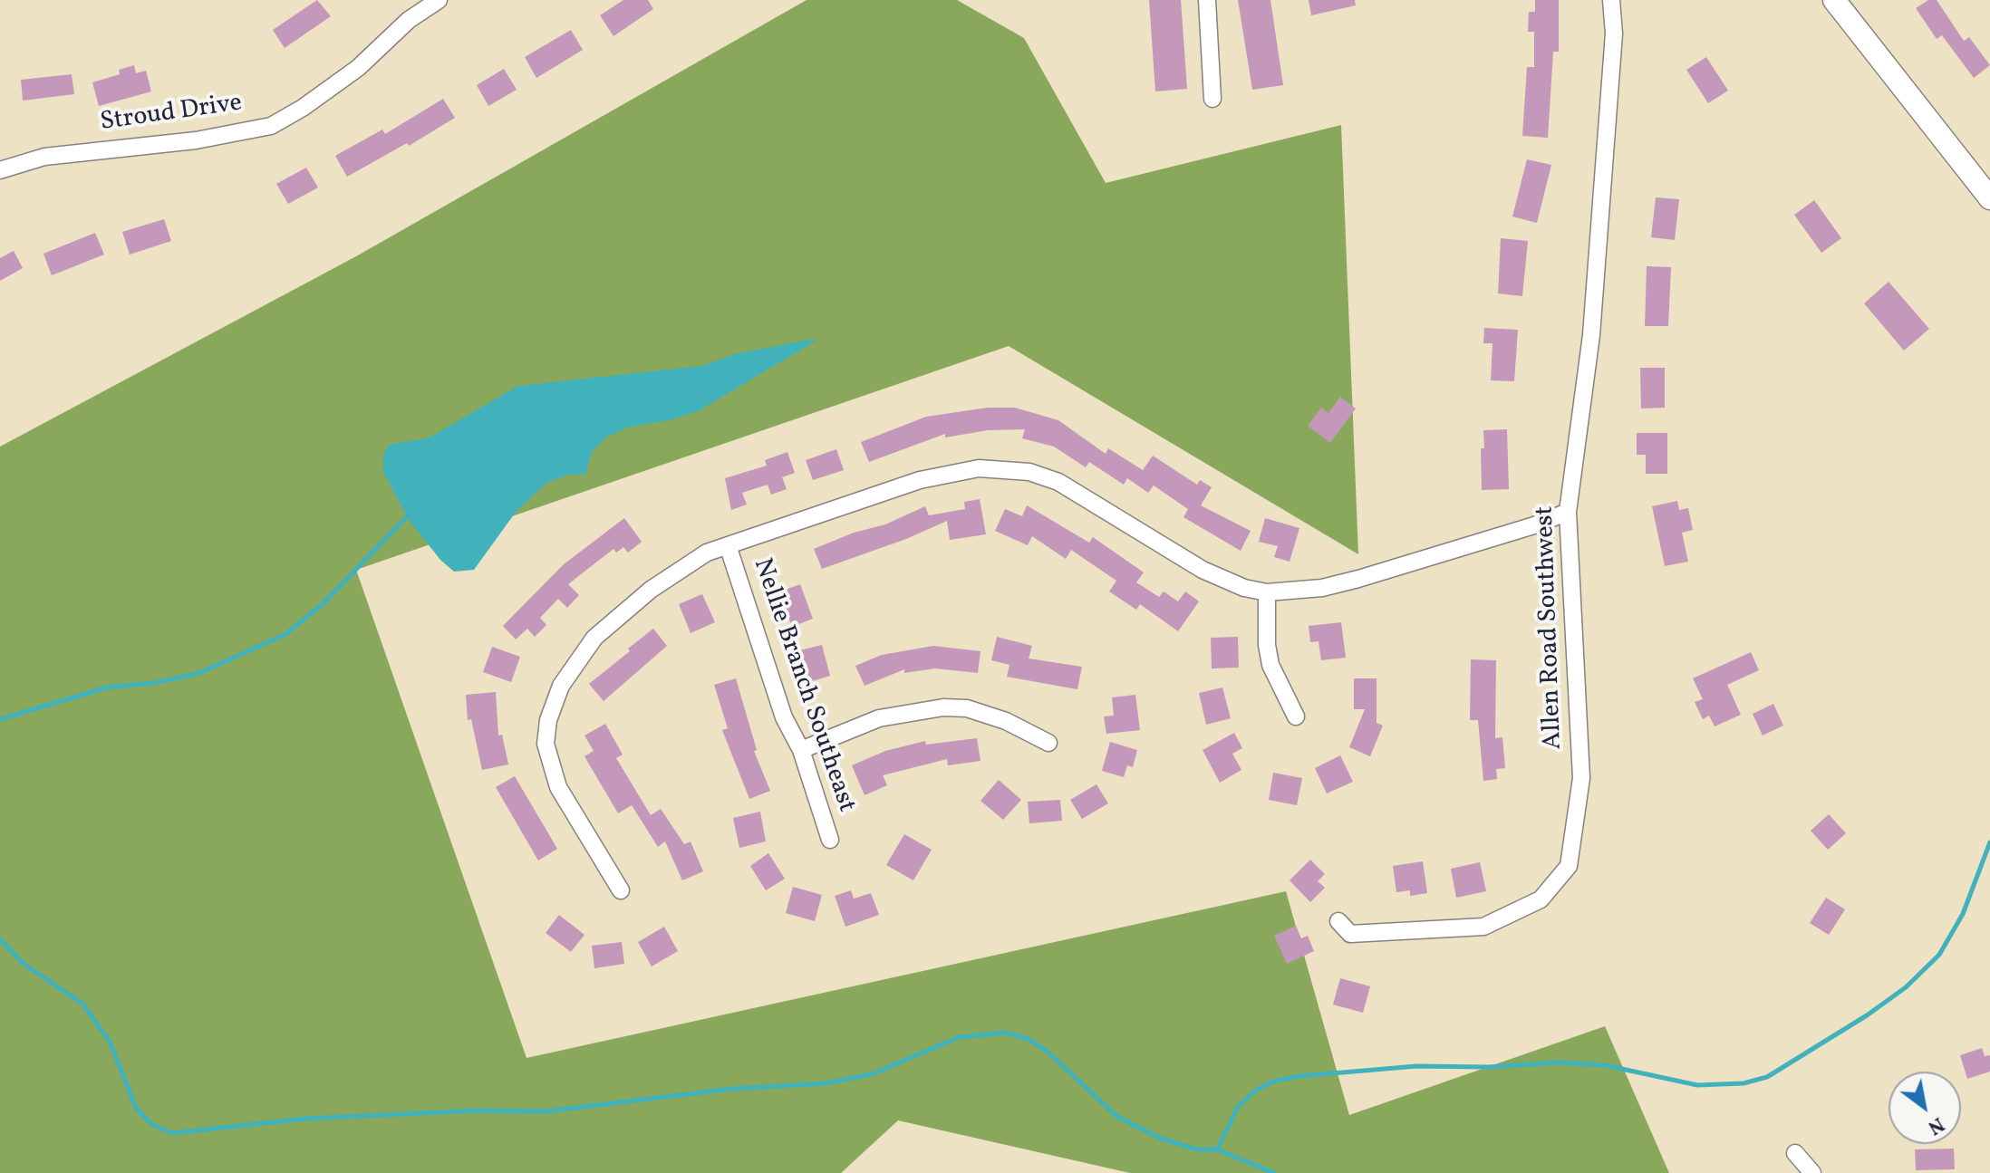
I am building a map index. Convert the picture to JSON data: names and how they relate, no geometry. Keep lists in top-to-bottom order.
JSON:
{
  "streets": {
    "street": ["Stroud Drive", "Allen Road Southwest", "Nellie Branch Southeast"]
  },
  "north": "bottom right"
}
